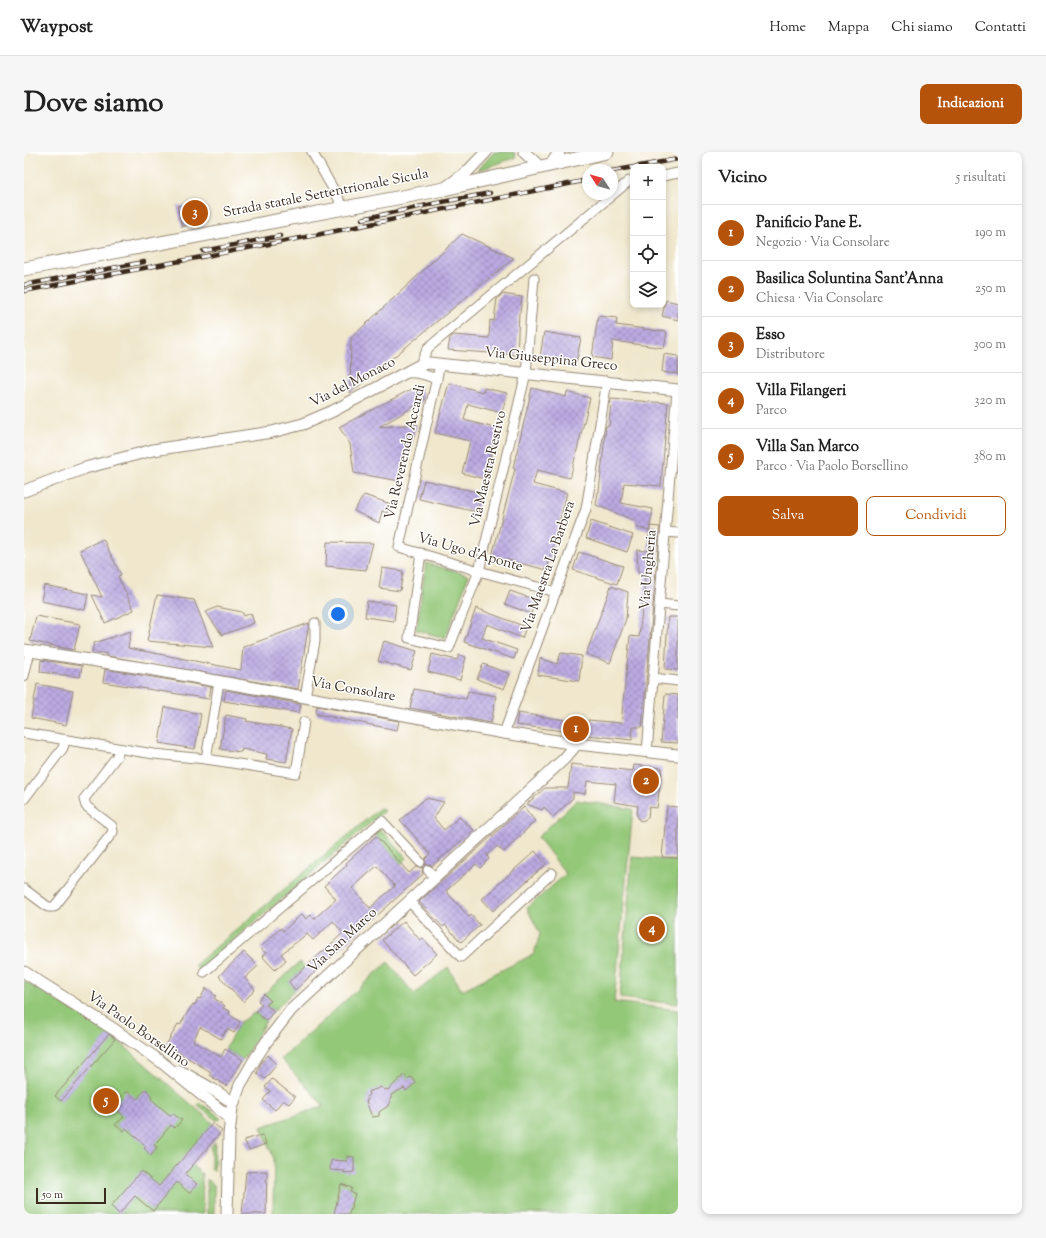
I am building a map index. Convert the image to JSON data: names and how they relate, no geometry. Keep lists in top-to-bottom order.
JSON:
{
  "streets": {
    "main road": ["Strada statale Settentrionale Sicula"],
    "street": [
      "Via Giuseppina Greco",
      "Via del Monaco",
      "Via Reverendo Accardi",
      "Via Maestra Restivo",
      "Via Ugo d'Aponte",
      "Via Maestra La Barbera",
      "Via Ungheria",
      "Via Consolare",
      "Via San Marco",
      "Via Paolo Borsellino"
    ]
  },
  "crossings": [
    ["Via Giuseppina Greco", "Via del Monaco"],
    ["Via Giuseppina Greco", "Via Reverendo Accardi"],
    ["Via Giuseppina Greco", "Via Maestra Restivo"],
    ["Via Giuseppina Greco", "Via Maestra La Barbera"],
    ["Via Giuseppina Greco", "Via Ungheria"],
    ["Via Reverendo Accardi", "Via Ugo d'Aponte"],
    ["Via Maestra Restivo", "Via Ugo d'Aponte"],
    ["Via Ugo d'Aponte", "Via Maestra La Barbera"],
    ["Via Maestra La Barbera", "Via Consolare"],
    ["Via Ungheria", "Via Consolare"],
    ["Via Consolare", "Via San Marco"],
    ["Via San Marco", "Via Paolo Borsellino"]
  ],
  "scale_bar": "50 m",
  "north": "top left",
  "page": {
    "header": "Waypost",
    "nav": [
      "Home",
      "Mappa",
      "Chi siamo",
      "Contatti"
    ],
    "title": "Dove siamo",
    "buttons": [
      "Indicazioni",
      ["Salva", "Condividi"]
    ],
    "heading": ["Vicino", "5 risultati"],
    "map_buttons": ["+", "−"],
    "pins": [
      "3",
      "1",
      "2",
      "4",
      "5"
    ],
    "list": [
      {
        "mark": "1",
        "name": "Panificio Pane E.",
        "note": "Negozio · Via Consolare",
        "value": "190 m"
      },
      {
        "mark": "2",
        "name": "Basilica Soluntina Sant'Anna",
        "note": "Chiesa · Via Consolare",
        "value": "250 m"
      },
      {
        "mark": "3",
        "name": "Esso",
        "note": "Distributore",
        "value": "300 m"
      },
      {
        "mark": "4",
        "name": "Villa Filangeri",
        "note": "Parco",
        "value": "320 m"
      },
      {
        "mark": "5",
        "name": "Villa San Marco",
        "note": "Parco · Via Paolo Borsellino",
        "value": "380 m"
      }
    ],
    "scale": "50 m"
  }
}
